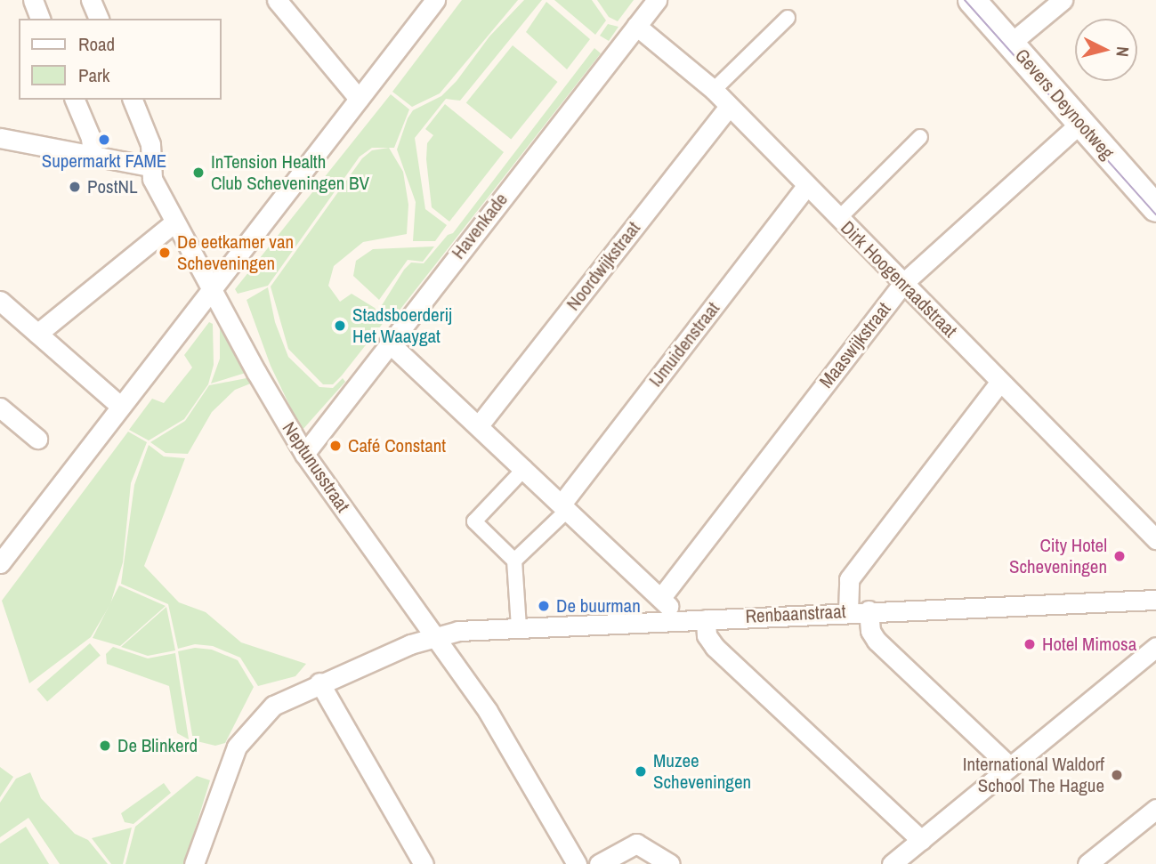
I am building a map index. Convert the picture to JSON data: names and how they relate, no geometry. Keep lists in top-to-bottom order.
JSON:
{
  "streets": {
    "main road": ["Gevers Deynootweg"],
    "street": [
      "Havenkade",
      "Noordwijkstraat",
      "Dirk Hoogenraadstraat",
      "IJmuidenstraat",
      "Maaswijkstraat",
      "Neptunusstraat",
      "Renbaanstraat"
    ]
  },
  "crossings": [
    ["Gevers Deynootweg", "Maaswijkstraat"],
    ["Havenkade", "Dirk Hoogenraadstraat"],
    ["Havenkade", "Neptunusstraat"],
    ["Noordwijkstraat", "Dirk Hoogenraadstraat"],
    ["Dirk Hoogenraadstraat", "IJmuidenstraat"],
    ["Dirk Hoogenraadstraat", "Maaswijkstraat"],
    ["Neptunusstraat", "Renbaanstraat"]
  ],
  "places": [
    "Supermarkt FAME",
    "InTension Health Club Scheveningen BV",
    "PostNL",
    "De eetkamer van Scheveningen",
    "Stadsboerderij Het Waaygat",
    "Café Constant",
    "City Hotel Scheveningen",
    "De buurman",
    "Hotel Mimosa",
    "De Blinkerd",
    "Muzee Scheveningen",
    "International Waldorf School The Hague"
  ],
  "legend": ["Road", "Park"],
  "north": "right"
}
